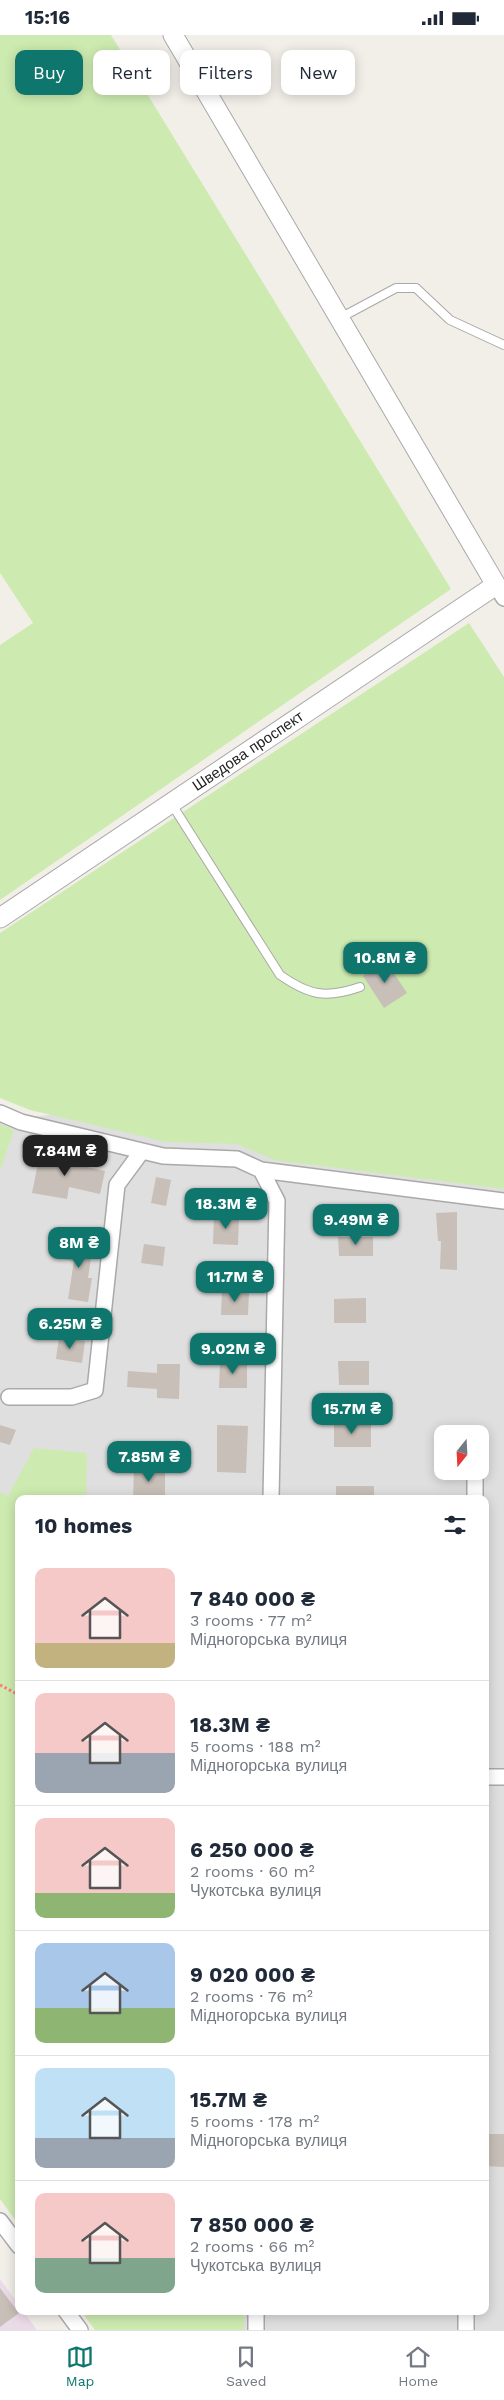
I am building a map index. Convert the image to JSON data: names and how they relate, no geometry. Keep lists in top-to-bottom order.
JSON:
{
  "streets": {
    "street": ["Шведова проспект"]
  },
  "north": "bottom",
  "page": {
    "status": "15:16",
    "chip": [
      "Buy",
      "Rent",
      "Filters",
      "New"
    ],
    "price": [
      "10.8M ₴",
      "7.84M ₴",
      "18.3M ₴",
      "9.49M ₴",
      "8M ₴",
      "11.7M ₴",
      "6.25M ₴",
      "9.02M ₴",
      "15.7M ₴",
      "7.85M ₴"
    ],
    "heading": "10 homes",
    "list": [
      {
        "name": "7 840 000 ₴",
        "note": "3 rooms · 77 m² · Мідногорська вулиця"
      },
      {
        "name": "18.3M ₴",
        "note": "5 rooms · 188 m² · Мідногорська вулиця"
      },
      {
        "name": "6 250 000 ₴",
        "note": "2 rooms · 60 m² · Чукотська вулиця"
      },
      {
        "name": "9 020 000 ₴",
        "note": "2 rooms · 76 m² · Мідногорська вулиця"
      },
      {
        "name": "15.7M ₴",
        "note": "5 rooms · 178 m² · Мідногорська вулиця"
      },
      {
        "name": "7 850 000 ₴",
        "note": "2 rooms · 66 m² · Чукотська вулиця"
      }
    ],
    "tabs": ["Map", "Saved", "Home"]
  }
}
